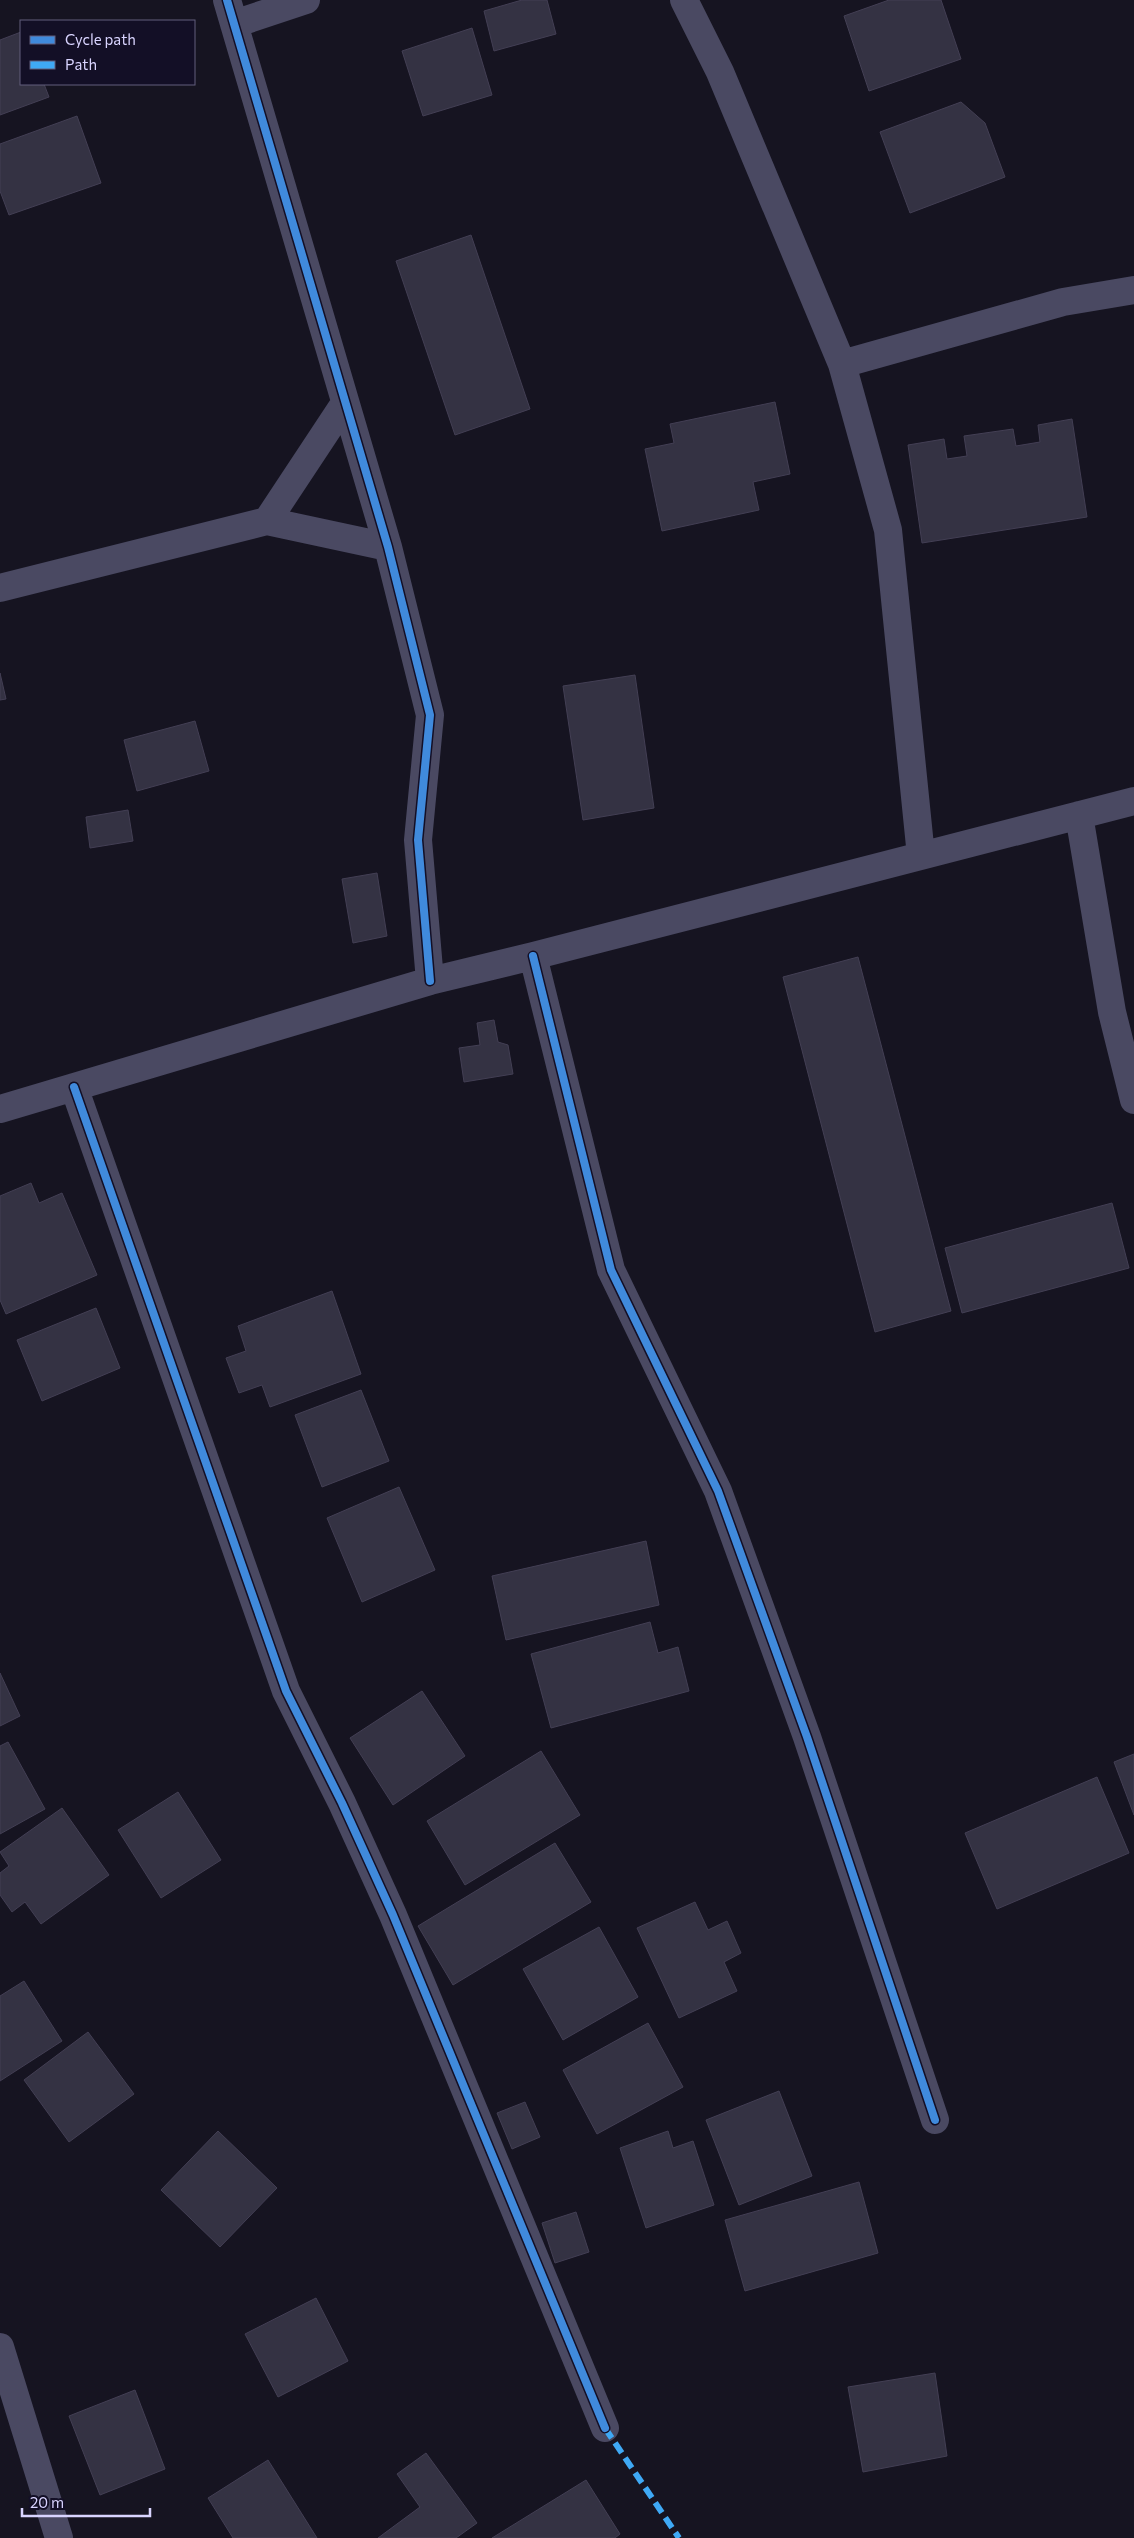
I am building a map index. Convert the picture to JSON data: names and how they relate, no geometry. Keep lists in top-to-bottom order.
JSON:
{
  "legend": ["Cycle path", "Path"],
  "scale_bar": "20 m"
}
